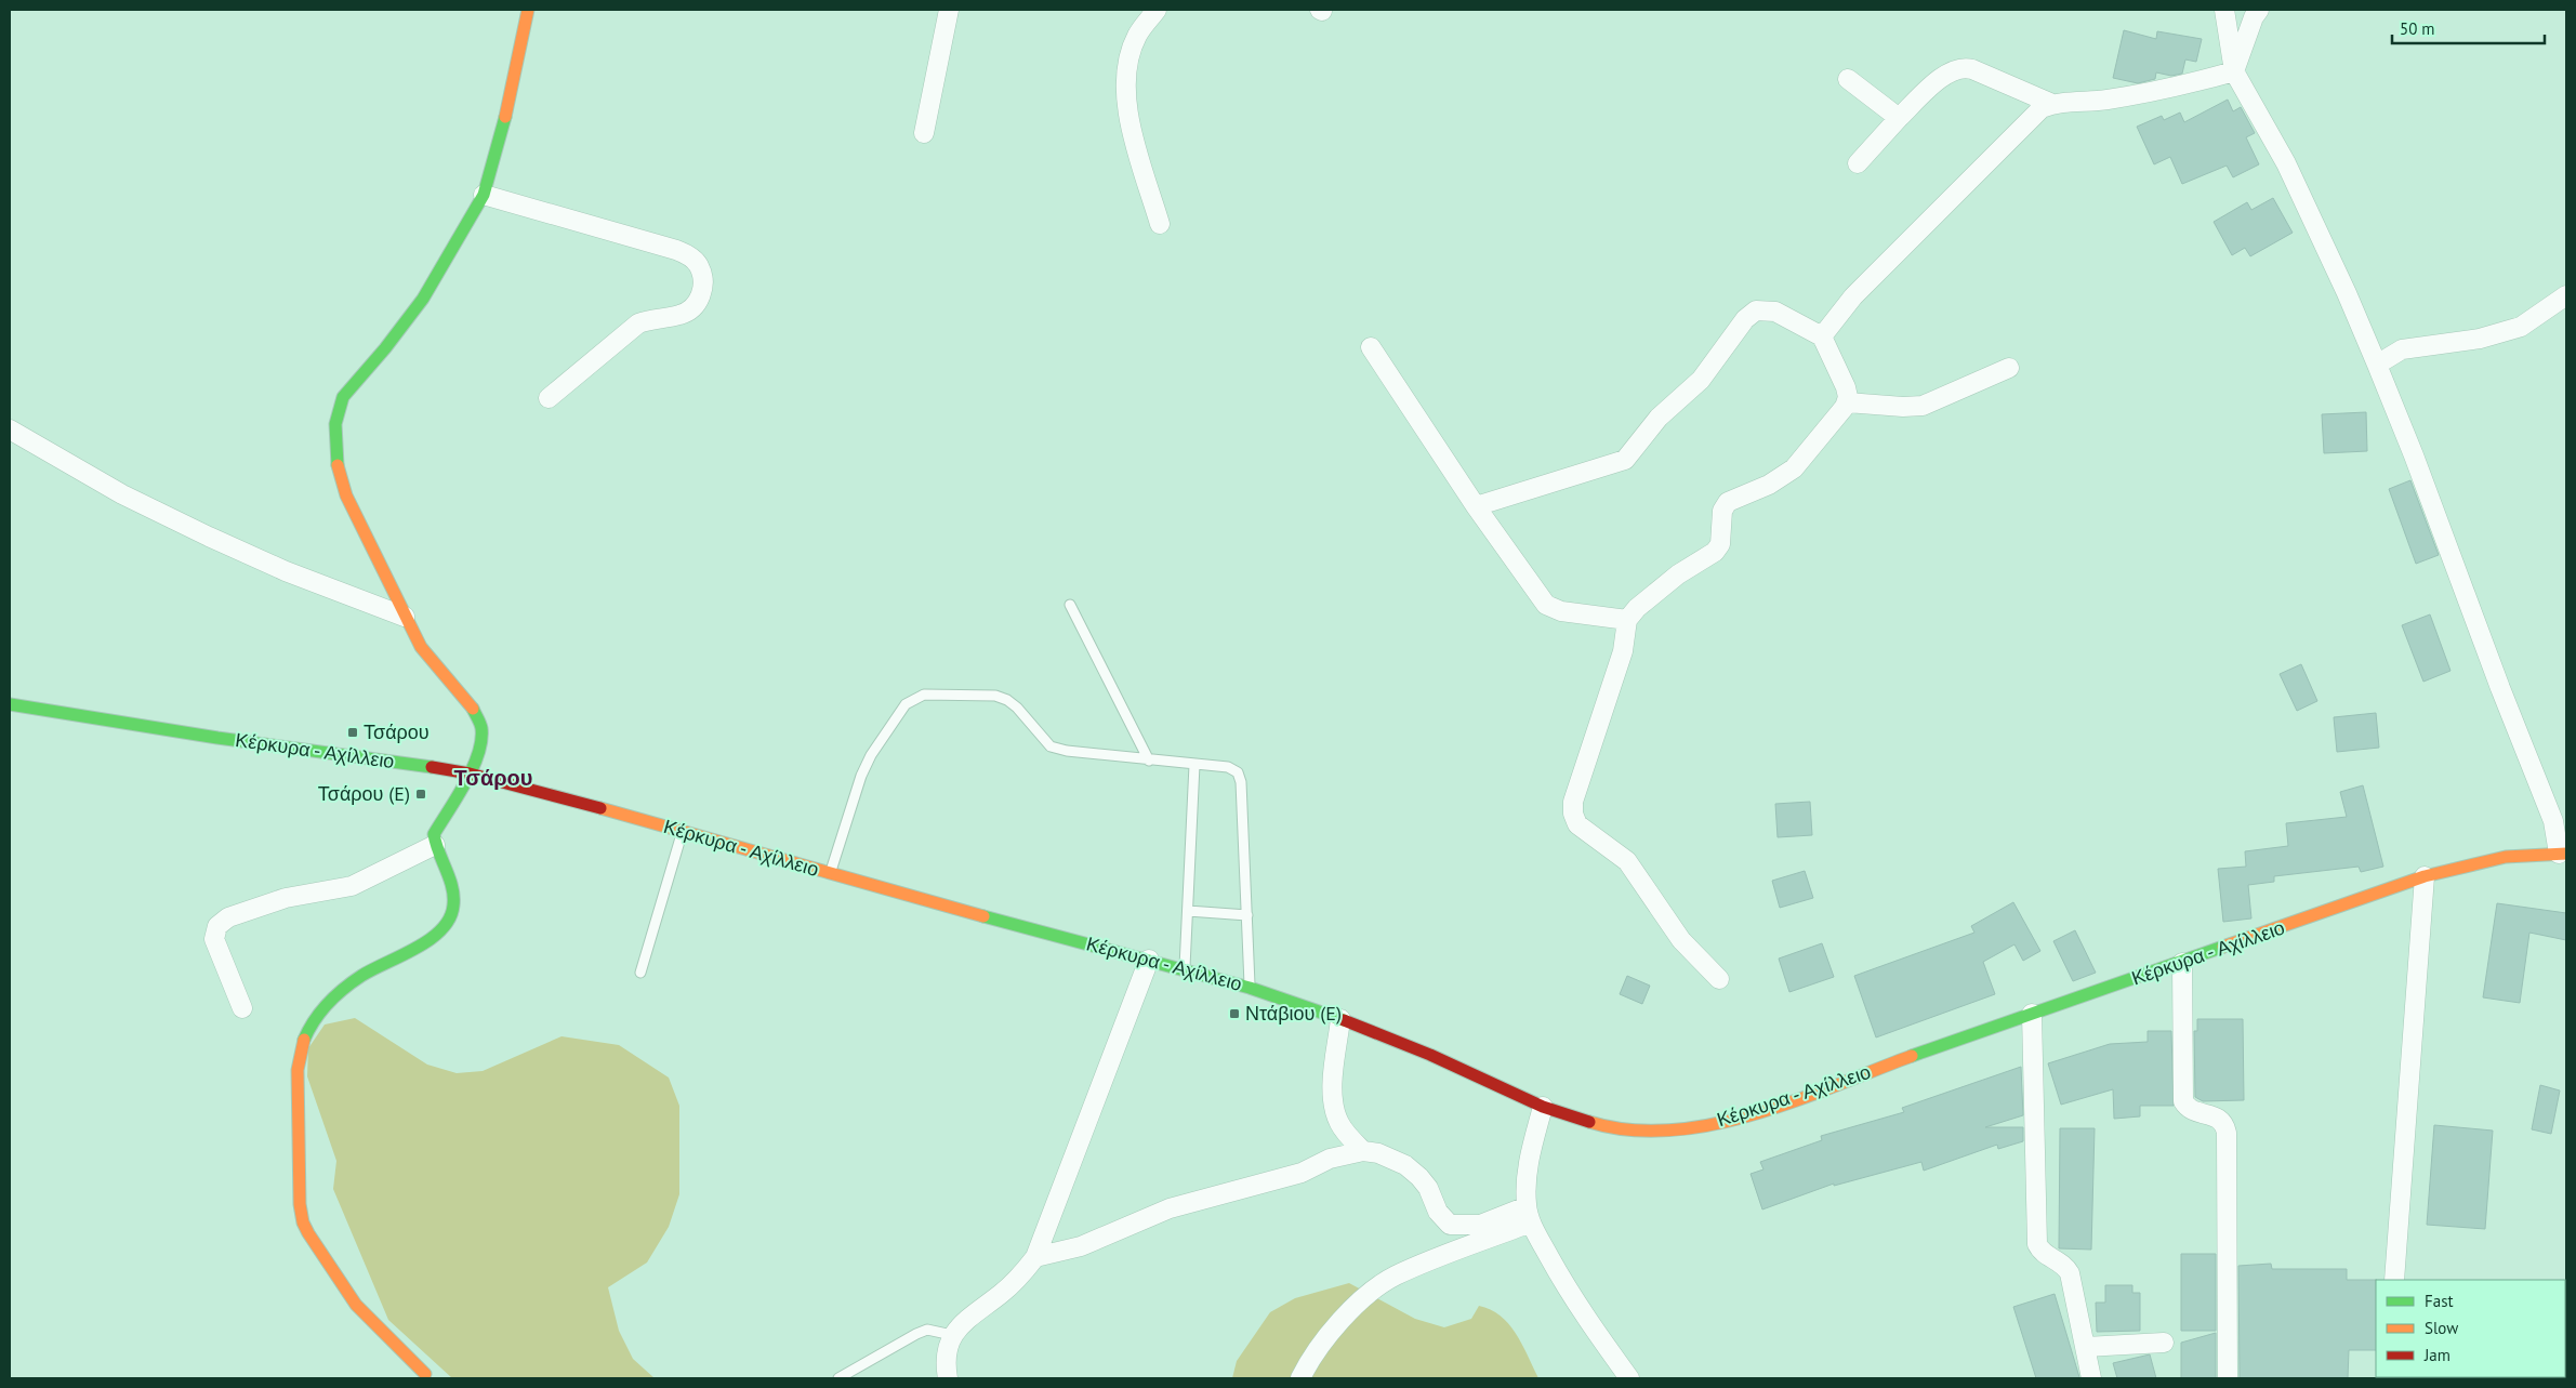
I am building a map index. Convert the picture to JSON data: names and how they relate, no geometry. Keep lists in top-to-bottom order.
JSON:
{
  "streets": {
    "main road": ["Κέρκυρα - Αχίλλειο"]
  },
  "districts": ["Τσάρου"],
  "places": {
    "transit": ["Τσάρου", "Τσάρου (E)", "Ντάβιου (E)"]
  },
  "legend": ["Fast", "Slow", "Jam"],
  "scale_bar": "50 m"
}
